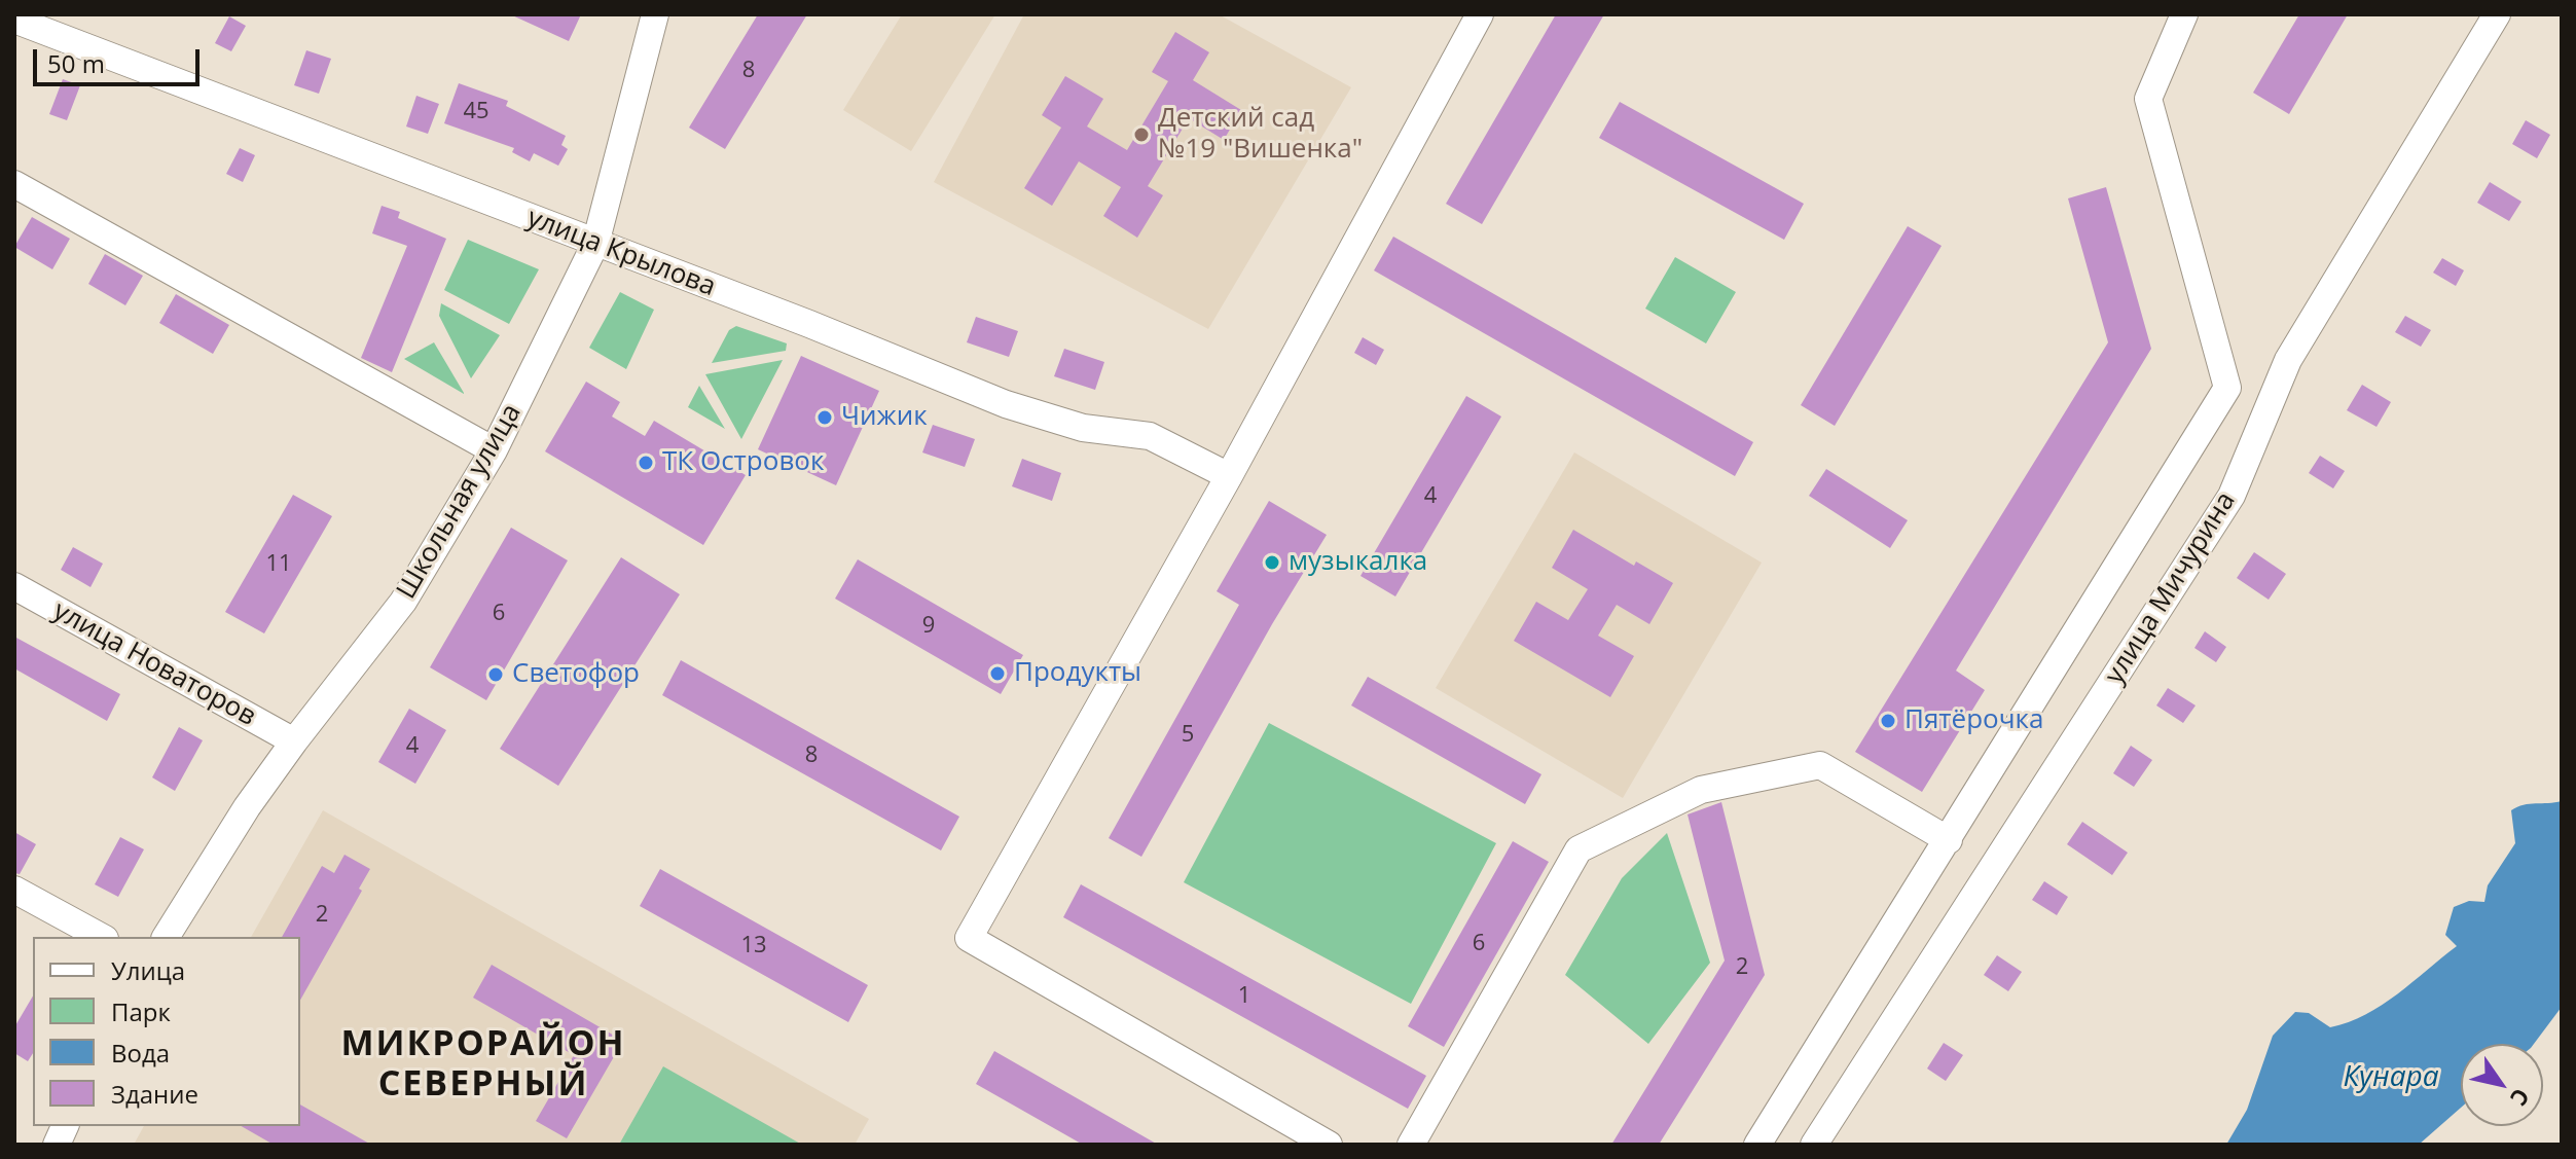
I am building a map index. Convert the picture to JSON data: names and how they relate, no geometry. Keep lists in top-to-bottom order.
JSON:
{
  "streets": {
    "street": [
      "улица Крылова",
      "Школьная улица",
      "улица Мичурина",
      "улица Новаторов"
    ]
  },
  "crossings": [
    ["улица Крылова", "Школьная улица"],
    ["Школьная улица", "улица Новаторов"]
  ],
  "districts": ["МИКРОРАЙОН СЕВЕРНЫЙ"],
  "water": ["Кунара"],
  "places": [
    "Детский сад №19 \"Вишенка\"",
    "Чижик",
    "ТК Островок",
    "музыкалка",
    "Продукты",
    "Светофор",
    "Пятёрочка"
  ],
  "house_numbers": [
    "8",
    "45",
    "4",
    "11",
    "6",
    "9",
    "5",
    "4",
    "8",
    "2",
    "6",
    "13",
    "2",
    "1"
  ],
  "legend": [
    "Улица",
    "Парк",
    "Вода",
    "Здание"
  ],
  "scale_bar": "50 m",
  "north": "bottom right"
}
